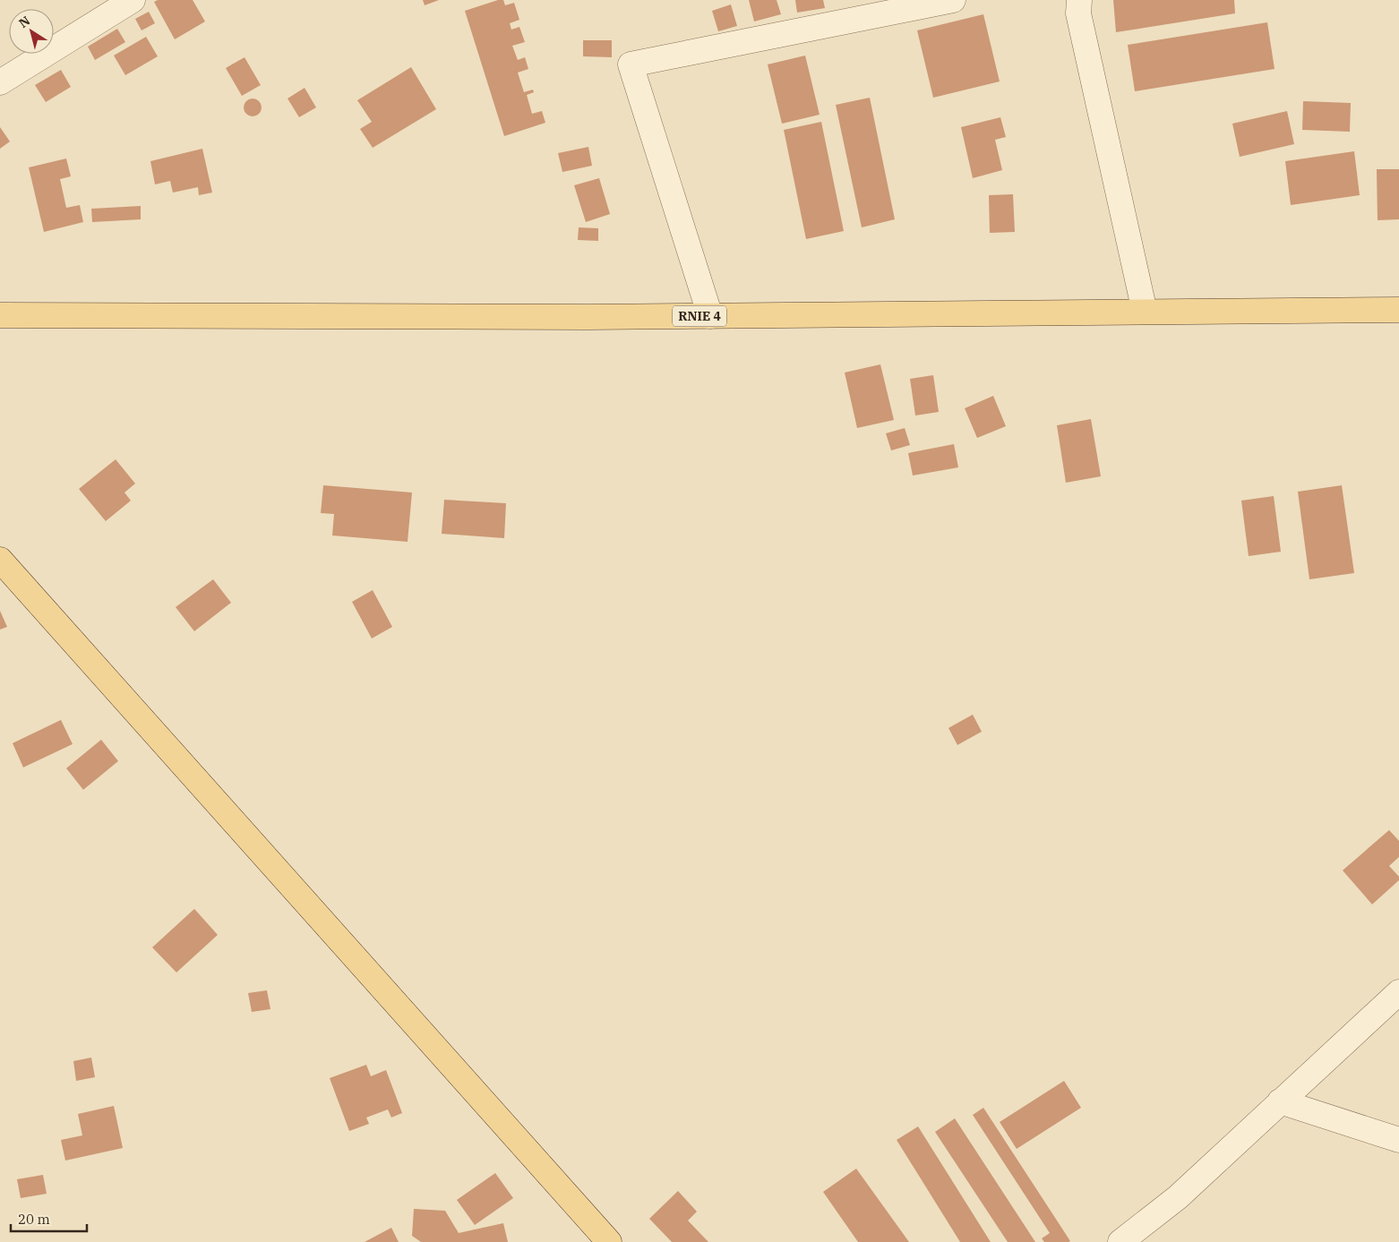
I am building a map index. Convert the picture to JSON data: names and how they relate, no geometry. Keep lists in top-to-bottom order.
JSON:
{
  "streets": {
    "main road": ["RNIE 4"]
  },
  "scale_bar": "20 m",
  "north": "top left"
}
